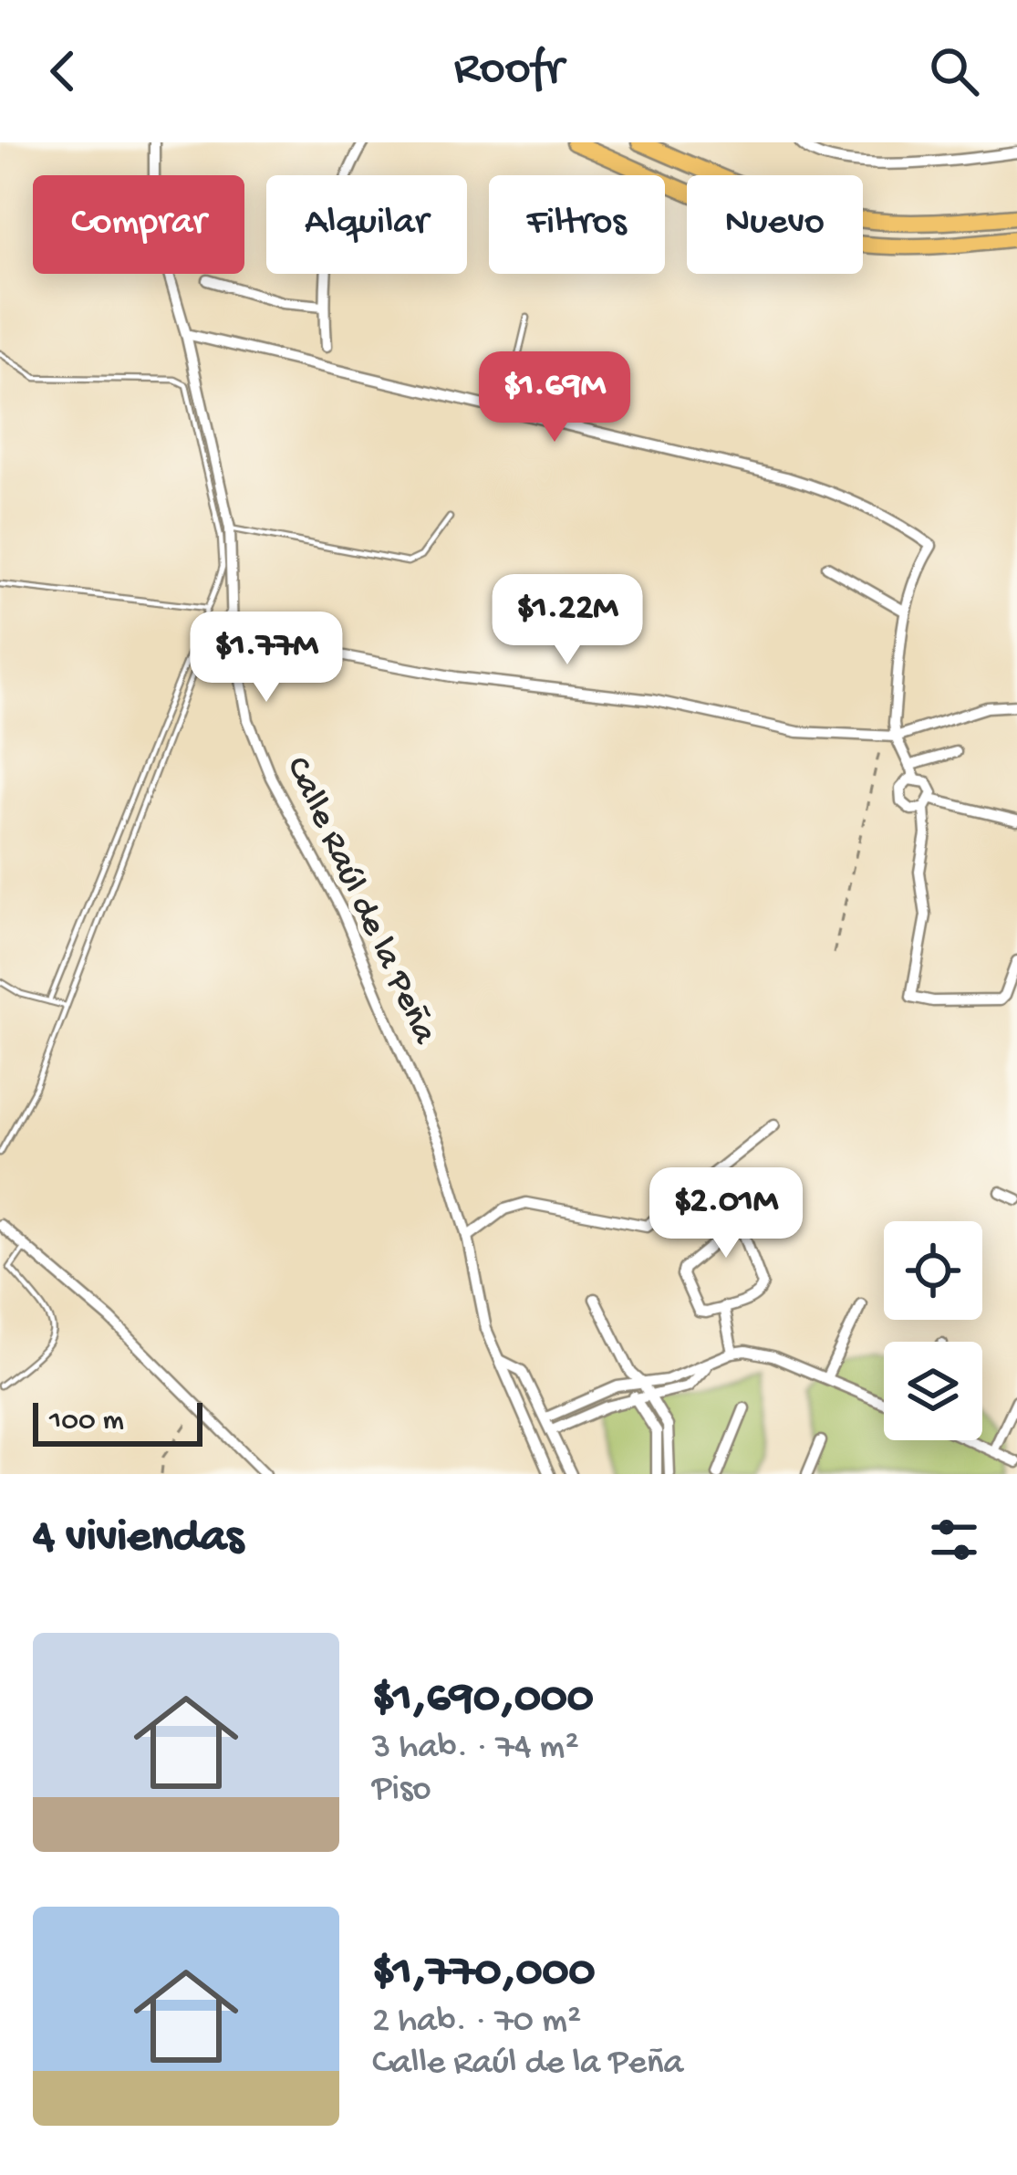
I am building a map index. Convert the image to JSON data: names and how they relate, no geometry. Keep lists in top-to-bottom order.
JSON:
{
  "streets": {
    "street": ["Calle Raúl de la Peña"]
  },
  "scale_bar": "100 m",
  "page": {
    "header": "Roofr",
    "chip": [
      "Comprar",
      "Alquilar",
      "Filtros",
      "Nuevo"
    ],
    "price": [
      "$1.69M",
      "$1.22M",
      "$1.77M",
      "$2.01M"
    ],
    "scale": "100 m",
    "heading": "4 viviendas",
    "list": [
      {
        "name": "$1,690,000",
        "note": "3 hab. · 74 m² · Piso"
      },
      {
        "name": "$1,770,000",
        "note": "2 hab. · 70 m² · Calle Raúl de la Peña"
      }
    ]
  }
}
